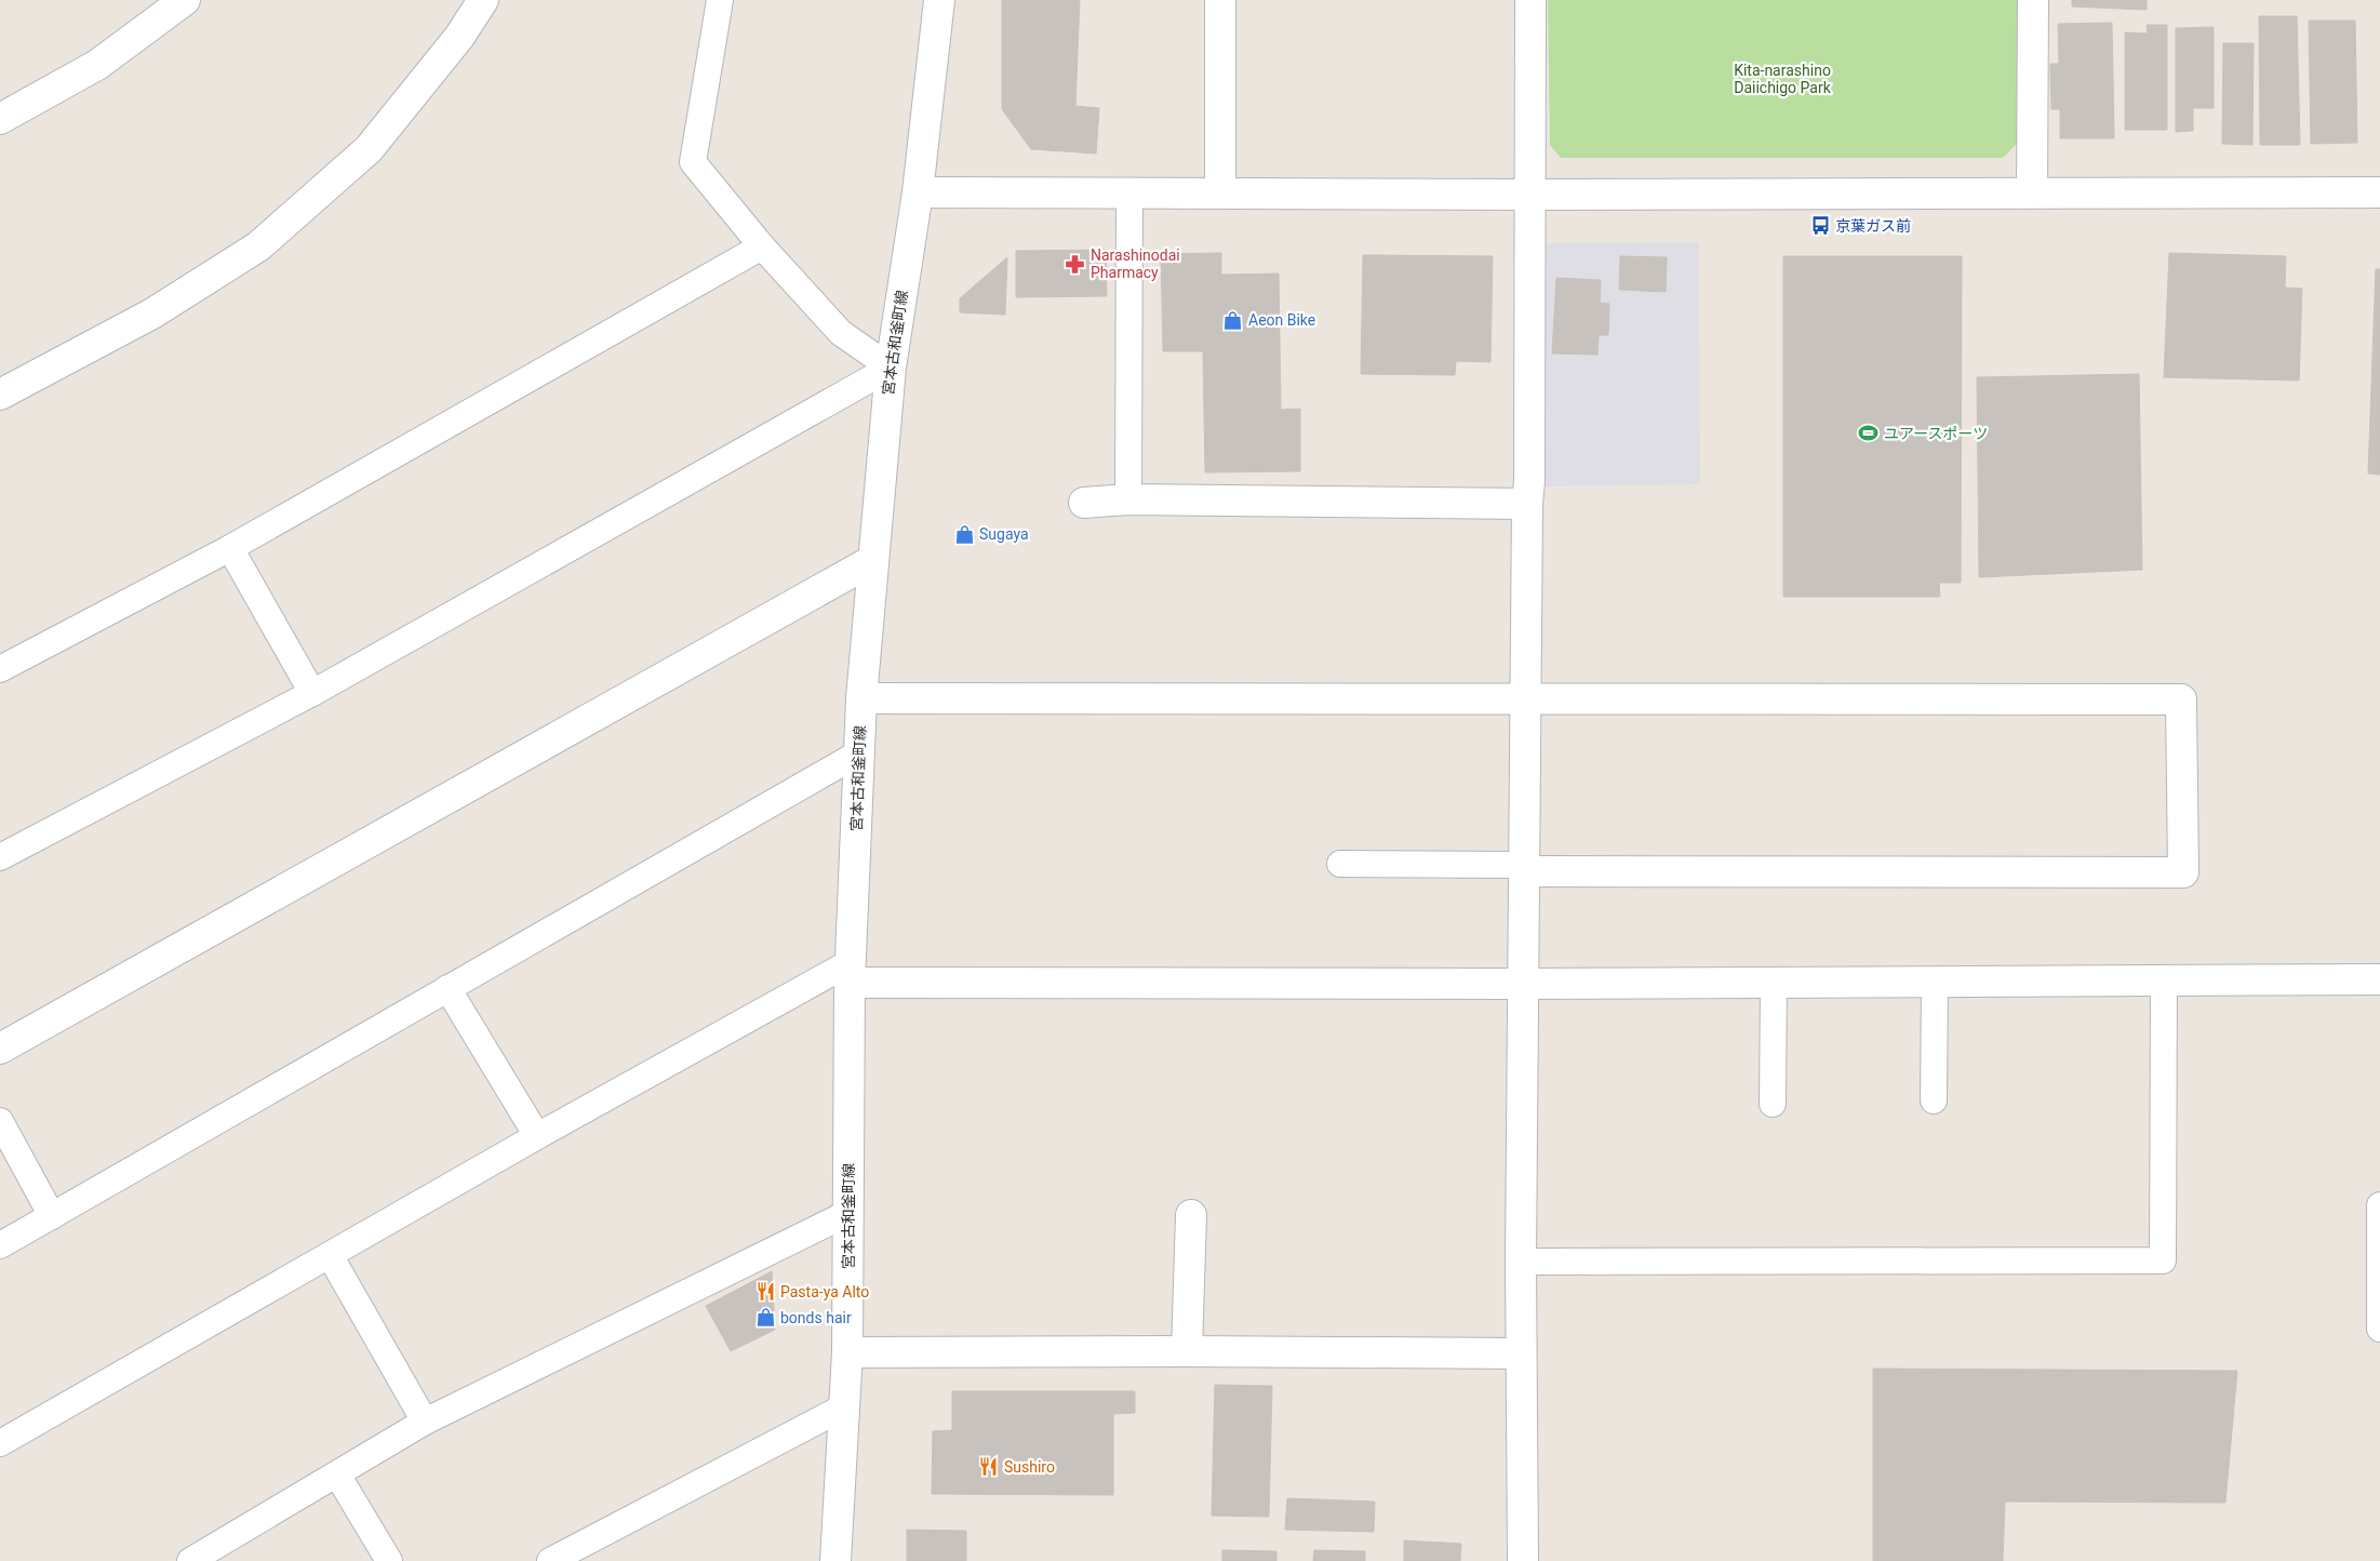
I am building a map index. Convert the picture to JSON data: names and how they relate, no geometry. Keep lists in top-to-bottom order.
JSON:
{
  "streets": {
    "street": ["宮本古和釜町線"]
  },
  "parks": ["Kita-narashino Daiichigo Park"],
  "places": {
    "bus stop": ["京葉ガス前"],
    "pharmacy": ["Narashinodai Pharmacy"],
    "shop": ["Aeon Bike", "Sugaya", "bonds hair"],
    "sports": ["ユアースポーツ"],
    "restaurant": ["Pasta-ya Alto", "Sushiro"]
  }
}
